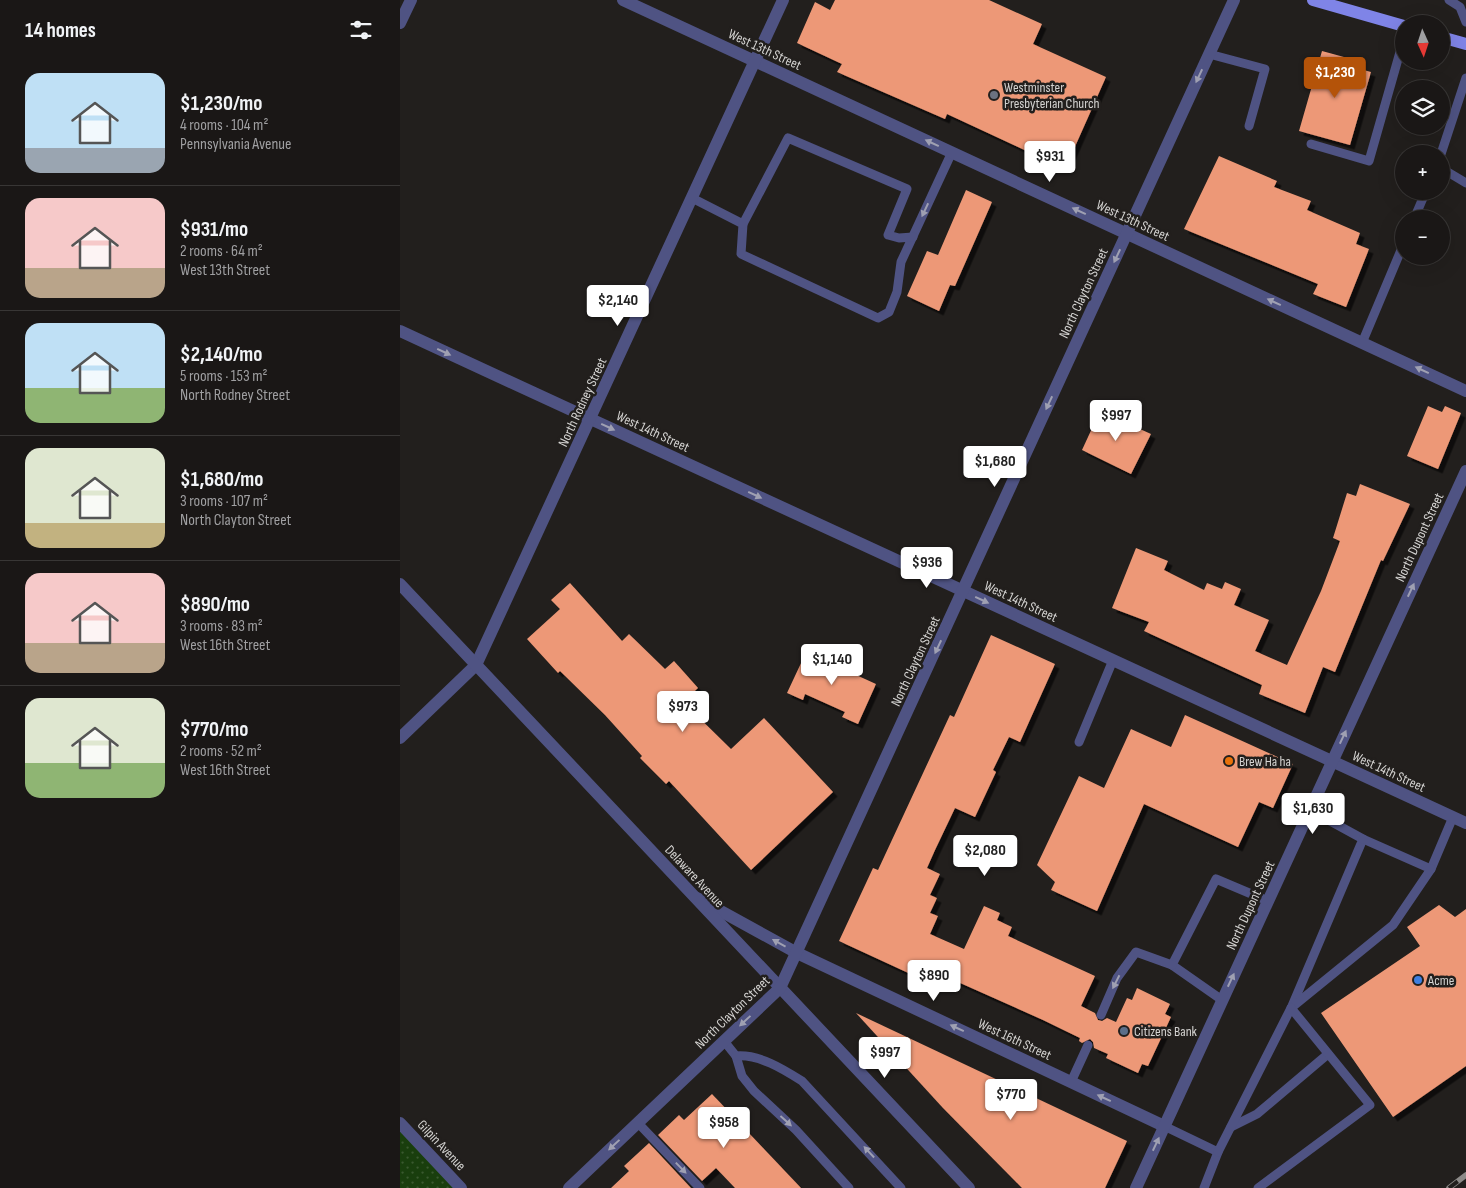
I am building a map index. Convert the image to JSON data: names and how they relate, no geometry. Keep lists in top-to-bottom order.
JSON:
{
  "streets": {
    "street": [
      "West 13th Street",
      "North Clayton Street",
      "North Rodney Street",
      "West 14th Street",
      "North Dupont Street",
      "Delaware Avenue",
      "West 16th Street",
      "Gilpin Avenue"
    ]
  },
  "crossings": [
    ["West 13th Street", "North Clayton Street"],
    ["West 13th Street", "North Rodney Street"],
    ["North Clayton Street", "West 14th Street"],
    ["North Clayton Street", "Delaware Avenue"],
    ["North Clayton Street", "West 16th Street"],
    ["North Rodney Street", "West 14th Street"],
    ["North Rodney Street", "Delaware Avenue"],
    ["West 14th Street", "North Dupont Street"],
    ["North Dupont Street", "West 16th Street"],
    ["Delaware Avenue", "West 16th Street"]
  ],
  "one_way": [
    "West 13th Street",
    "North Clayton Street",
    "West 14th Street",
    "North Dupont Street",
    "West 16th Street"
  ],
  "places": [
    "Westminster Presbyterian Church",
    "Brew Ha ha",
    "Acme",
    "Citizens Bank"
  ],
  "north": "bottom",
  "page": {
    "heading": "14 homes",
    "map_buttons": ["+", "−"],
    "price": [
      "$1,230",
      "$931",
      "$2,140",
      "$997",
      "$1,680",
      "$936",
      "$1,140",
      "$973",
      "$1,630",
      "$2,080",
      "$890",
      "$997",
      "$770",
      "$958"
    ],
    "list": [
      {
        "name": "$1,230/mo",
        "note": "4 rooms · 104 m² · Pennsylvania Avenue"
      },
      {
        "name": "$931/mo",
        "note": "2 rooms · 64 m² · West 13th Street"
      },
      {
        "name": "$2,140/mo",
        "note": "5 rooms · 153 m² · North Rodney Street"
      },
      {
        "name": "$1,680/mo",
        "note": "3 rooms · 107 m² · North Clayton Street"
      },
      {
        "name": "$890/mo",
        "note": "3 rooms · 83 m² · West 16th Street"
      },
      {
        "name": "$770/mo",
        "note": "2 rooms · 52 m² · West 16th Street"
      }
    ]
  }
}
